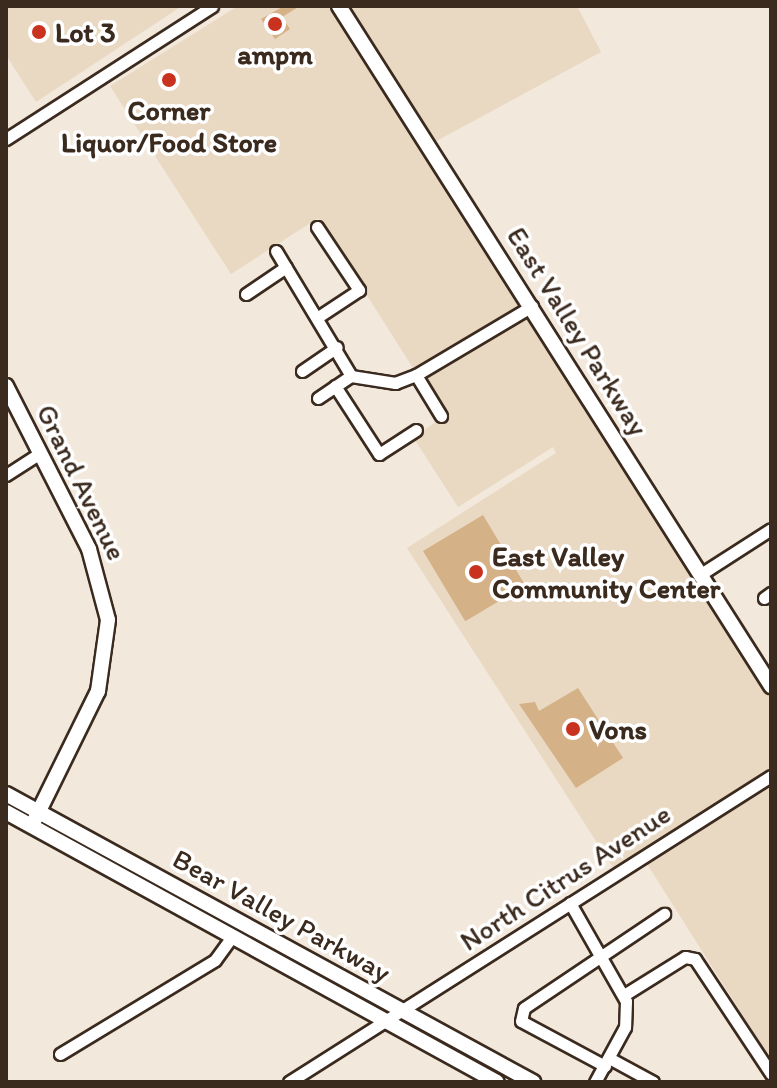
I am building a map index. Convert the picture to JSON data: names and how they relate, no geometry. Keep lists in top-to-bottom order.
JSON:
{
  "streets": {
    "main road": ["East Valley Parkway", "Grand Avenue", "Bear Valley Parkway"],
    "street": ["North Citrus Avenue"]
  },
  "crossings": [
    ["Grand Avenue", "Bear Valley Parkway"],
    ["North Citrus Avenue", "Bear Valley Parkway"]
  ],
  "places": [
    "ampm",
    "Lot 3",
    "Corner Liquor/Food Store",
    "East Valley Community Center",
    "Vons"
  ]
}
